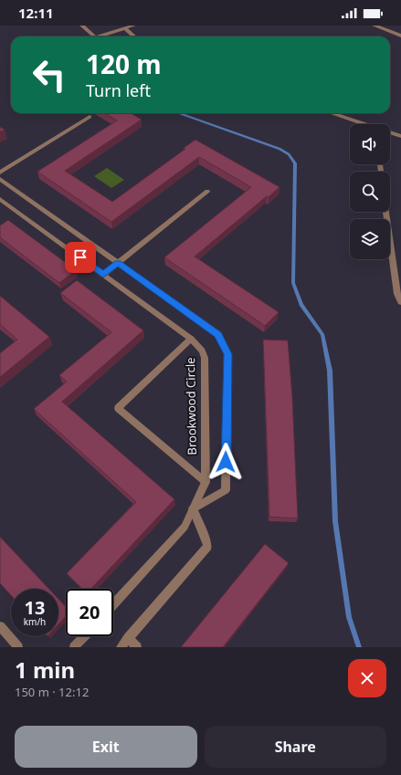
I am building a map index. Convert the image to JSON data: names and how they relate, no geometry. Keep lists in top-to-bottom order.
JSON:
{
  "streets": {
    "street": ["Brookwood Circle"]
  },
  "page": {
    "status": "12:11",
    "turn": ["120 m", "Turn left"],
    "speed": "13 km/h",
    "limit": "20",
    "heading": ["1 min", "150 m · 12:12"],
    "buttons": ["Exit", "Share"]
  }
}
